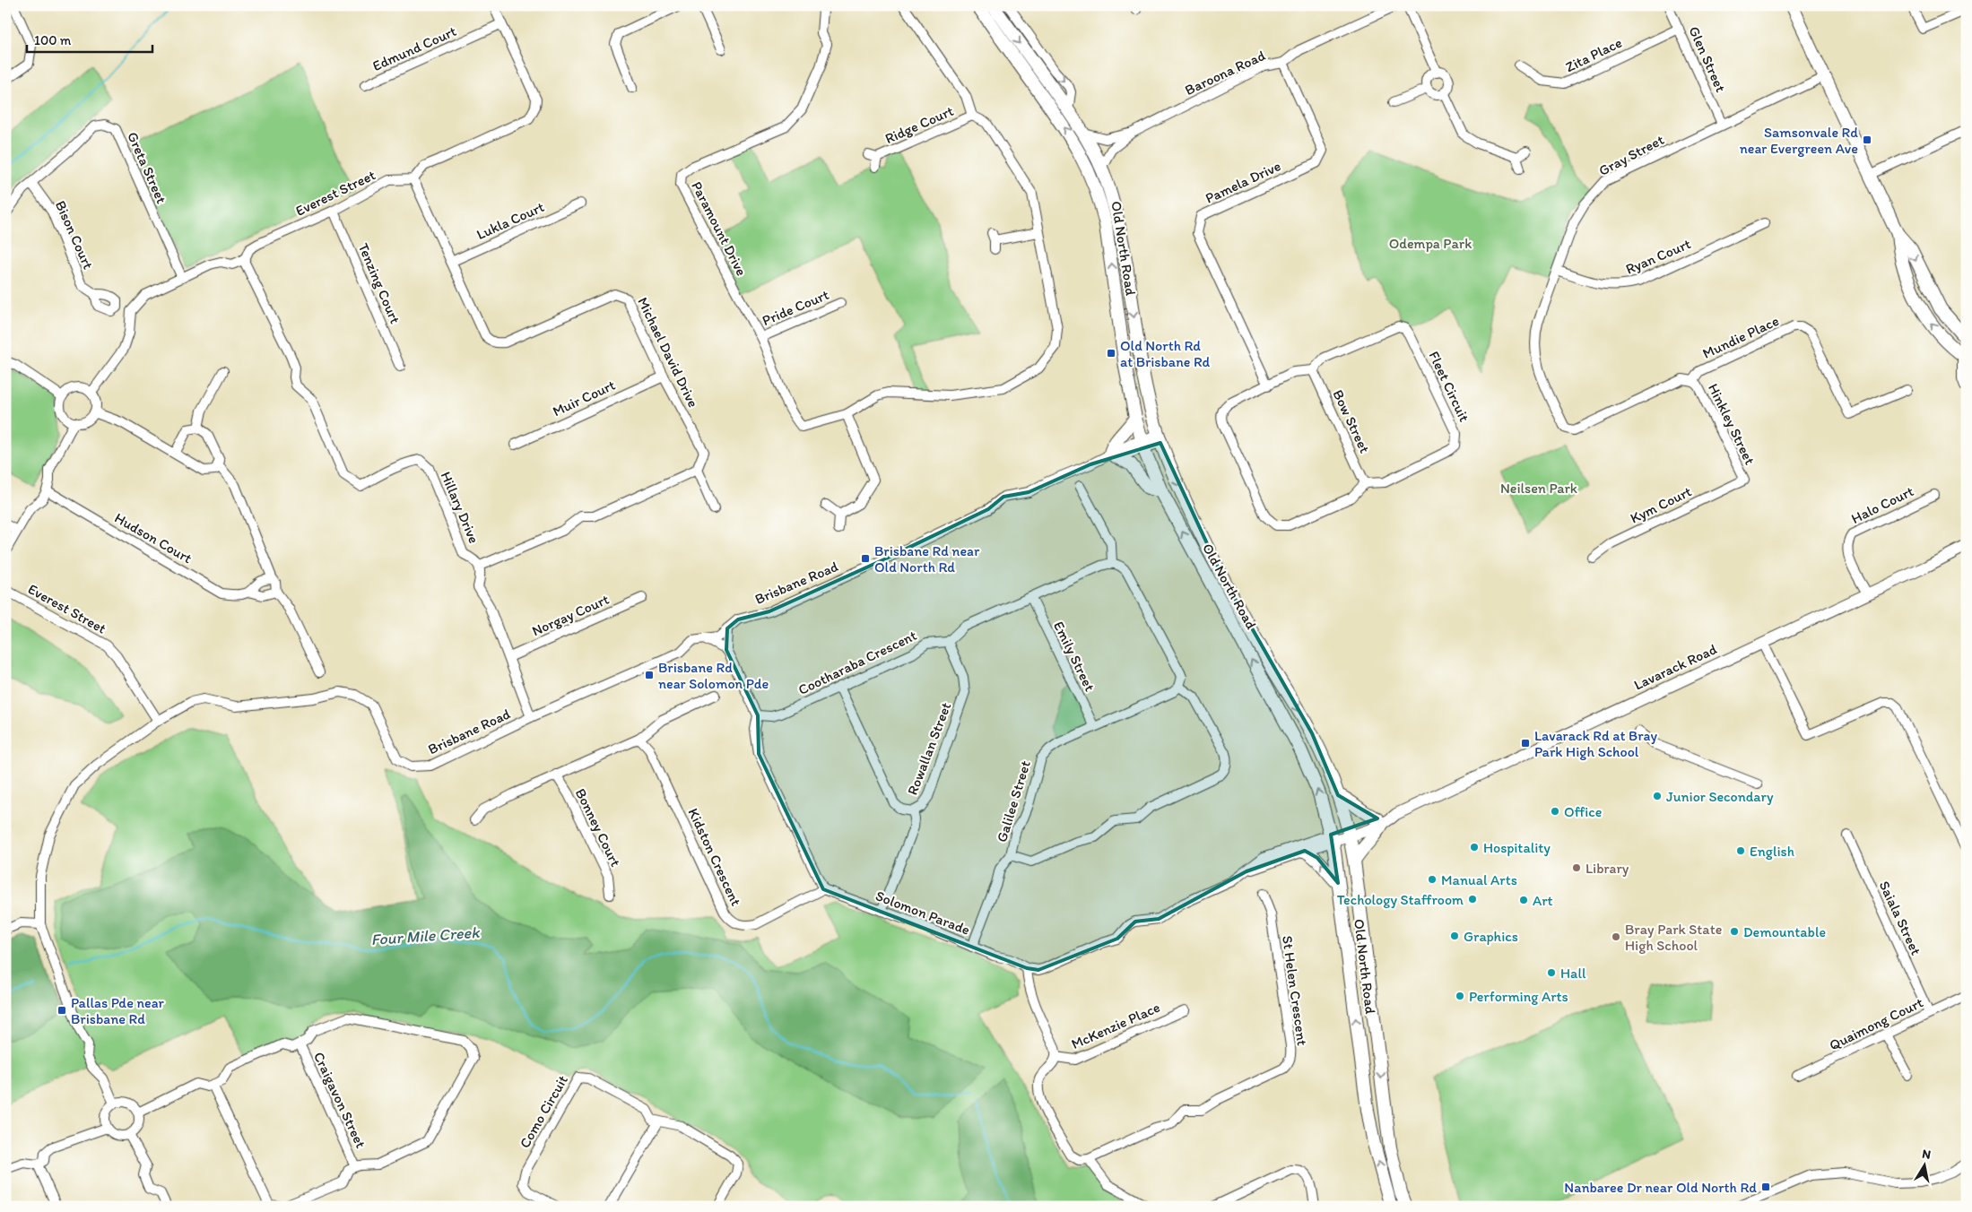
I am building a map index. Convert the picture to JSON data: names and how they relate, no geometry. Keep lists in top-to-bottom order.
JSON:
{
  "streets": {
    "main road": ["Old North Road"],
    "street": [
      "Edmund Court",
      "Zita Place",
      "Glen Street",
      "Baroona Road",
      "Ridge Court",
      "Gray Street",
      "Greta Street",
      "Pamela Drive",
      "Everest Street",
      "Lukla Court",
      "Paramount Drive",
      "Bison Court",
      "Ryan Court",
      "Tenzing Court",
      "Pride Court",
      "Mundie Place",
      "Michael David Drive",
      "Fleet Circuit",
      "Muir Court",
      "Bow Street",
      "Hinkley Street",
      "Kym Court",
      "Halo Court",
      "Hillary Drive",
      "Hudson Court",
      "Brisbane Road",
      "Norgay Court",
      "Emily Street",
      "Cootharaba Crescent",
      "Lavarack Road",
      "Rowallan Street",
      "Galilee Street",
      "Bonney Court",
      "Kidston Crescent",
      "Solomon Parade",
      "Saiala Street",
      "St Helen Crescent",
      "Quaimong Court",
      "McKenzie Place",
      "Craigavon Street",
      "Como Circuit"
    ]
  },
  "crossings": [
    ["Zita Place", "Glen Street"],
    ["Glen Street", "Gray Street"],
    ["Baroona Road", "Pamela Drive"],
    ["Baroona Road", "Old North Road"],
    ["Gray Street", "Ryan Court"],
    ["Gray Street", "Mundie Place"],
    ["Gray Street", "Hinkley Street"],
    ["Greta Street", "Bison Court"],
    ["Everest Street", "Tenzing Court"],
    ["Everest Street", "Michael David Drive"],
    ["Everest Street", "Hillary Drive"],
    ["Everest Street", "Brisbane Road"],
    ["Lukla Court", "Michael David Drive"],
    ["Paramount Drive", "Pride Court"],
    ["Old North Road", "Brisbane Road"],
    ["Old North Road", "Lavarack Road"],
    ["Mundie Place", "Hinkley Street"],
    ["Michael David Drive", "Muir Court"],
    ["Fleet Circuit", "Bow Street"],
    ["Hinkley Street", "Kym Court"],
    ["Halo Court", "Lavarack Road"],
    ["Emily Street", "Galilee Street"],
    ["Cootharaba Crescent", "Rowallan Street"],
    ["Rowallan Street", "Solomon Parade"],
    ["Galilee Street", "Solomon Parade"],
    ["Kidston Crescent", "Solomon Parade"],
    ["Saiala Street", "Quaimong Court"]
  ],
  "water": ["Four Mile Creek"],
  "parks": ["Odempa Park", "Neilsen Park"],
  "places": {
    "transit": [
      "Samsonvale Rd near Evergreen Ave",
      "Old North Rd at Brisbane Rd",
      "Brisbane Rd near Old North Rd",
      "Brisbane Rd near Solomon Pde",
      "Lavarack Rd at Bray Park High School",
      "Pallas Pde near Brisbane Rd",
      "Nanbaree Dr near Old North Rd"
    ],
    "other": [
      "Junior Secondary",
      "Office",
      "Hospitality",
      "English",
      "Library",
      "Manual Arts",
      "Techology Staffroom",
      "Art",
      "Demountable",
      "Graphics",
      "Bray Park State High School",
      "Hall",
      "Performing Arts"
    ]
  },
  "scale_bar": "100 m",
  "north": "top"
}
